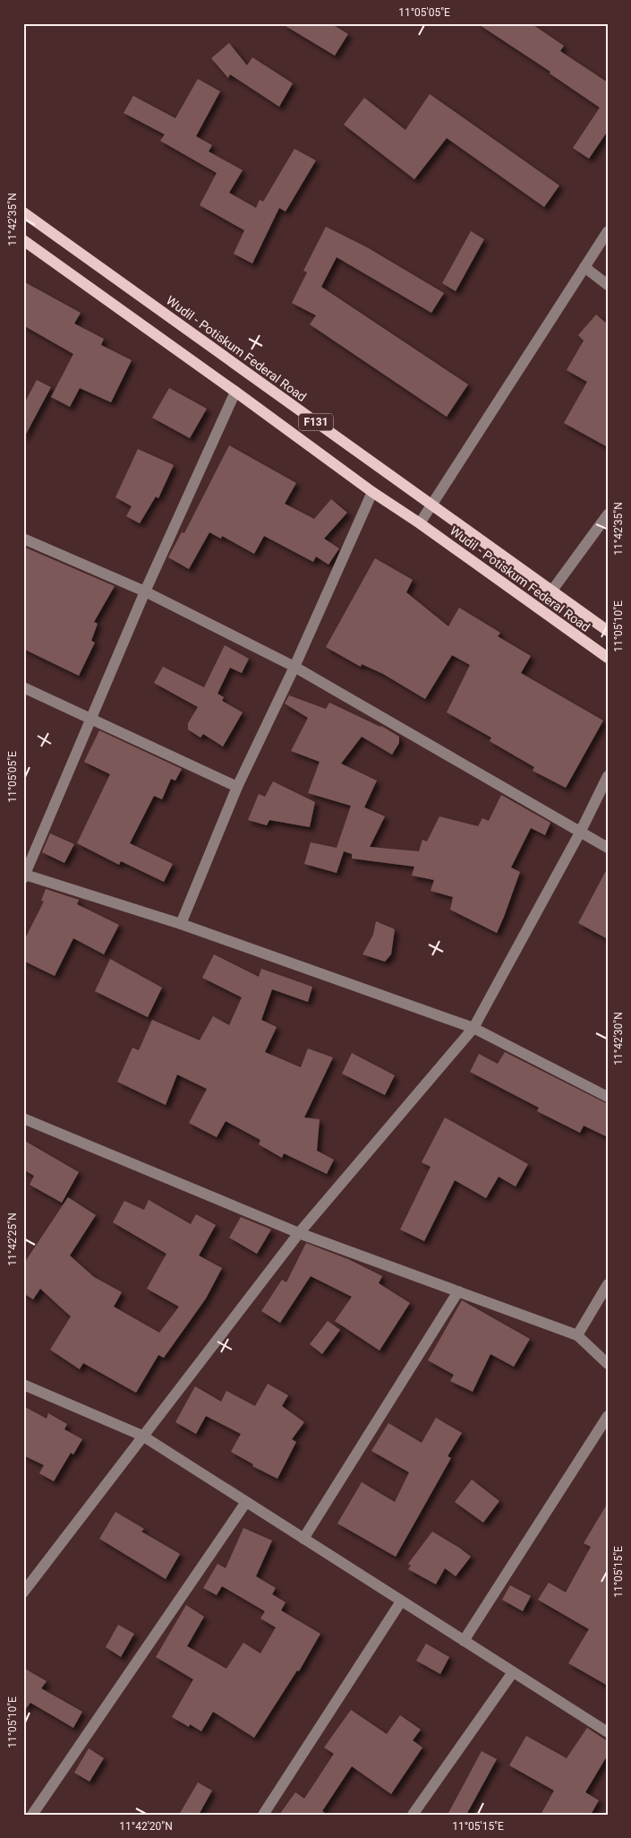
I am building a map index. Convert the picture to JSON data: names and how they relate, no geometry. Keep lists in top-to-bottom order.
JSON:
{
  "streets": {
    "main road": ["Wudil - Potiskum Federal Road", "F131"]
  },
  "coordinates": [
    "11°05'05\"E",
    "11°42'35\"N",
    "11°05'10\"E",
    "11°42'30\"N",
    "11°42'25\"N",
    "11°05'15\"E",
    "11°42'20\"N"
  ]
}
